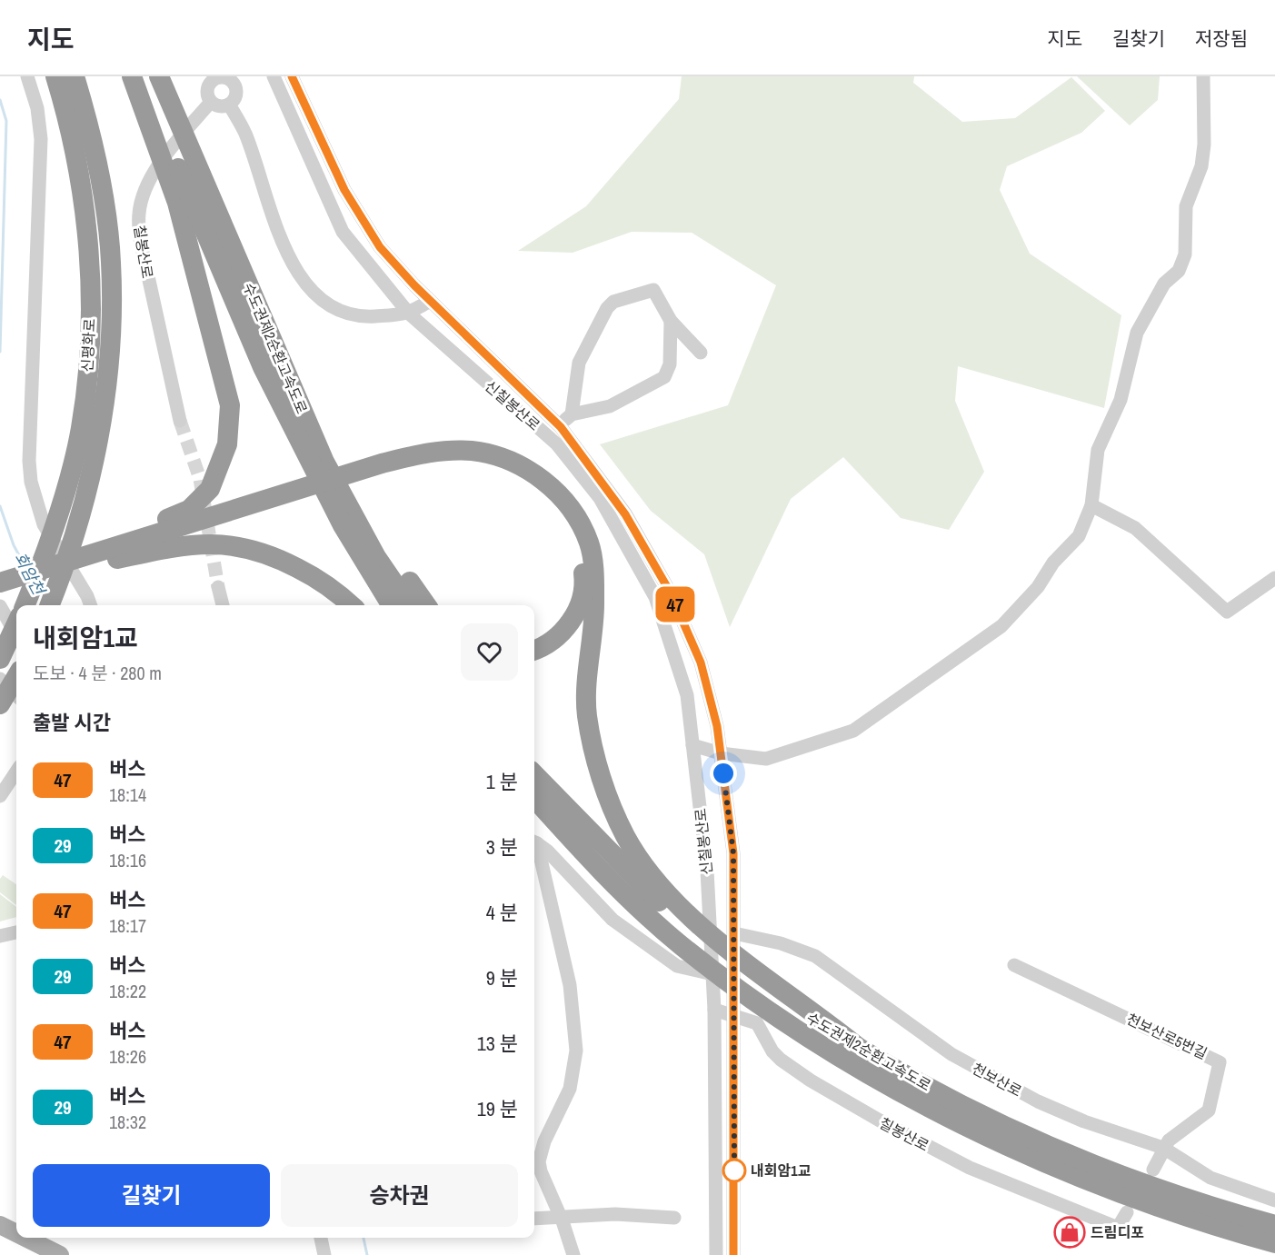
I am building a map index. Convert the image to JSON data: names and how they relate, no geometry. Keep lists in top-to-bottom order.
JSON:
{
  "streets": {
    "highway": ["신평화로", "수도권제2순환고속도로"],
    "street": [
      "칠봉산로",
      "신칠봉산로",
      "천보산로5번길",
      "천보산로"
    ]
  },
  "crossings": [
    ["칠봉산로", "신칠봉산로"],
    ["신칠봉산로", "천보산로"],
    ["천보산로5번길", "천보산로"]
  ],
  "water": ["회암천"],
  "places": {
    "other": ["내회암1교"],
    "shop": ["드림디포"]
  },
  "lines": ["bus line 47"],
  "page": {
    "header": "지도",
    "nav": ["지도", "길찾기", "저장됨"],
    "on_map": "47",
    "heading": [
      ["내회암1교", "도보 · 4 분 · 280 m"],
      "출발 시간"
    ],
    "list": [
      {
        "mark": "47",
        "name": "버스",
        "note": "18:14",
        "value": "1 분"
      },
      {
        "mark": "29",
        "name": "버스",
        "note": "18:16",
        "value": "3 분"
      },
      {
        "mark": "47",
        "name": "버스",
        "note": "18:17",
        "value": "4 분"
      },
      {
        "mark": "29",
        "name": "버스",
        "note": "18:22",
        "value": "9 분"
      },
      {
        "mark": "47",
        "name": "버스",
        "note": "18:26",
        "value": "13 분"
      },
      {
        "mark": "29",
        "name": "버스",
        "note": "18:32",
        "value": "19 분"
      }
    ],
    "buttons": ["길찾기", "승차권"]
  }
}
